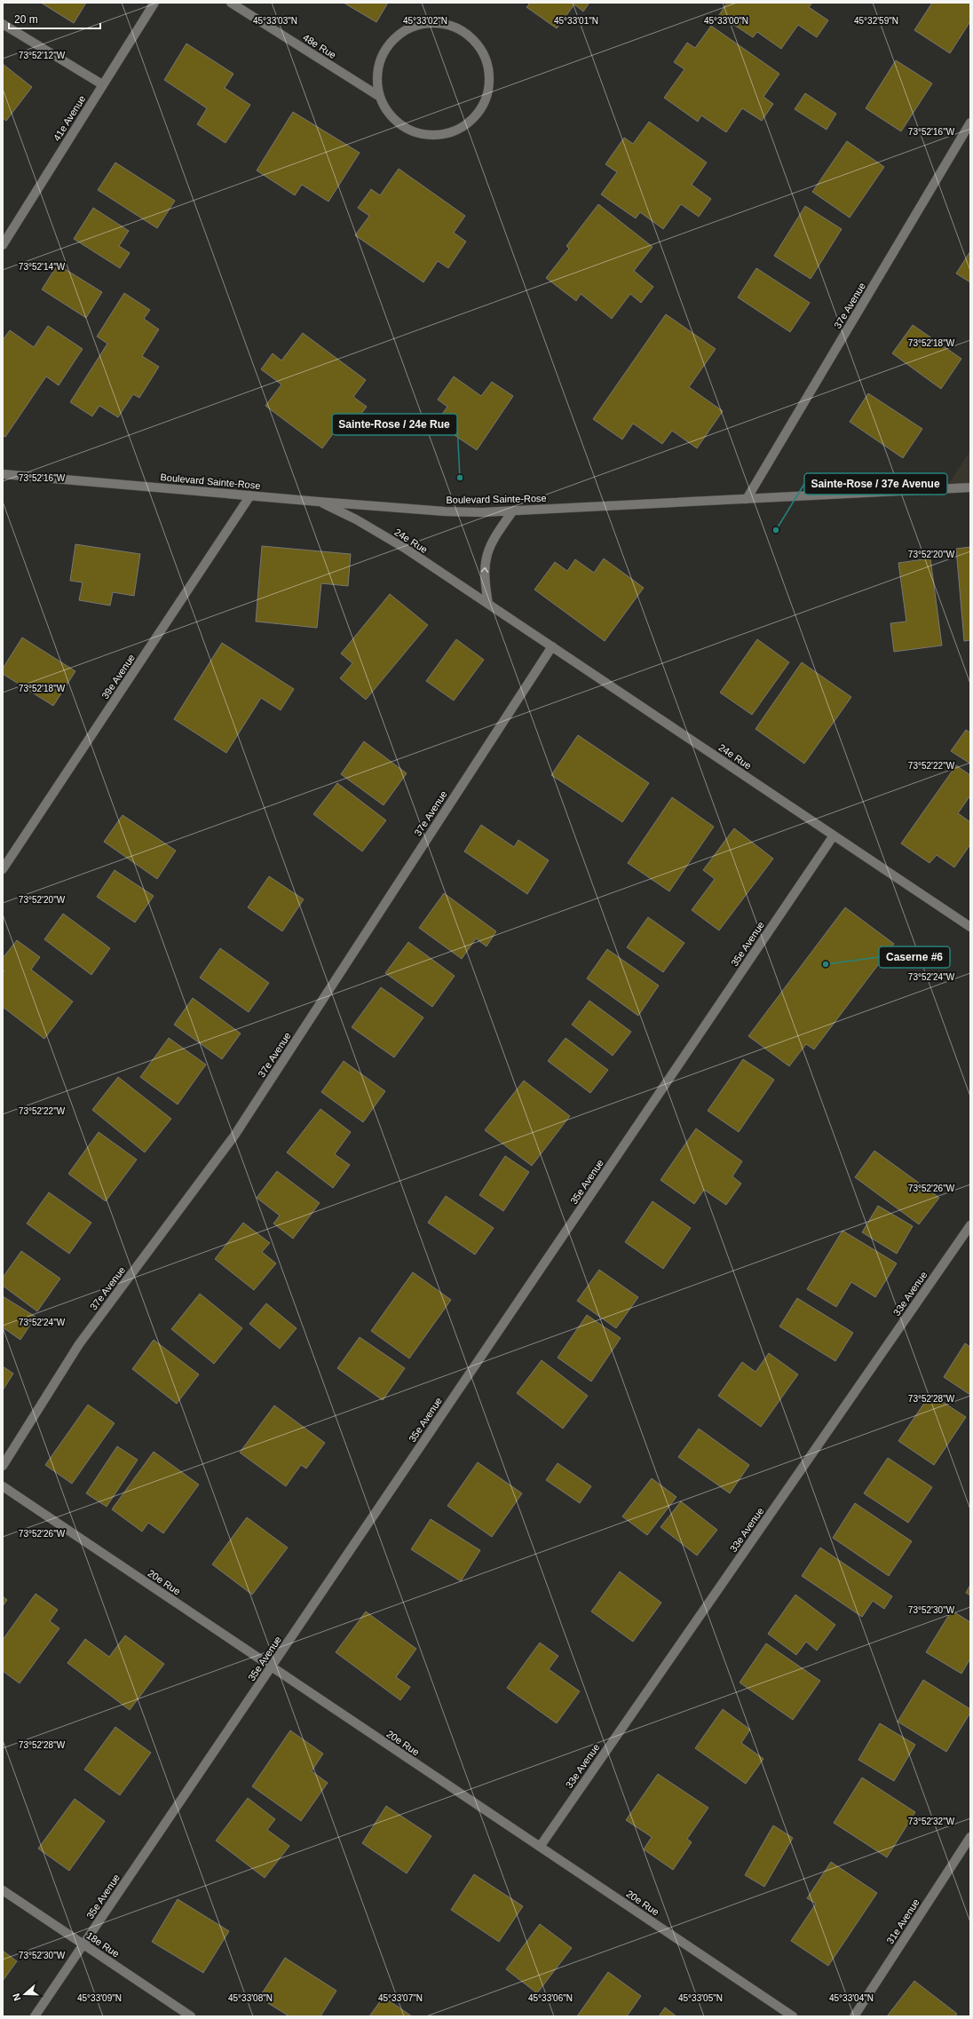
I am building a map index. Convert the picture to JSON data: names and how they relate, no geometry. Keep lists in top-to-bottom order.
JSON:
{
  "streets": {
    "street": [
      "48e Rue",
      "41e Avenue",
      "37e Avenue",
      "Boulevard Sainte-Rose",
      "24e Rue",
      "39e Avenue",
      "35e Avenue",
      "33e Avenue",
      "20e Rue",
      "31e Avenue",
      "18e Rue"
    ]
  },
  "crossings": [
    ["37e Avenue", "Boulevard Sainte-Rose"],
    ["37e Avenue", "24e Rue"],
    ["Boulevard Sainte-Rose", "24e Rue"],
    ["Boulevard Sainte-Rose", "39e Avenue"],
    ["24e Rue", "35e Avenue"],
    ["35e Avenue", "20e Rue"],
    ["35e Avenue", "18e Rue"],
    ["33e Avenue", "20e Rue"]
  ],
  "places": ["Sainte-Rose / 24e Rue", "Sainte-Rose / 37e Avenue", "Caserne #6"],
  "scale_bar": "20 m",
  "north": "left",
  "coordinates": [
    "45°33'03\"N",
    "45°33'02\"N",
    "45°33'01\"N",
    "45°33'00\"N",
    "45°32'59\"N",
    "73°52'12\"W",
    "73°52'16\"W",
    "73°52'14\"W",
    "73°52'18\"W",
    "73°52'20\"W",
    "73°52'22\"W",
    "73°52'24\"W",
    "73°52'26\"W",
    "73°52'28\"W",
    "73°52'30\"W",
    "73°52'32\"W",
    "45°33'09\"N",
    "45°33'08\"N",
    "45°33'07\"N",
    "45°33'06\"N",
    "45°33'05\"N",
    "45°33'04\"N"
  ]
}
